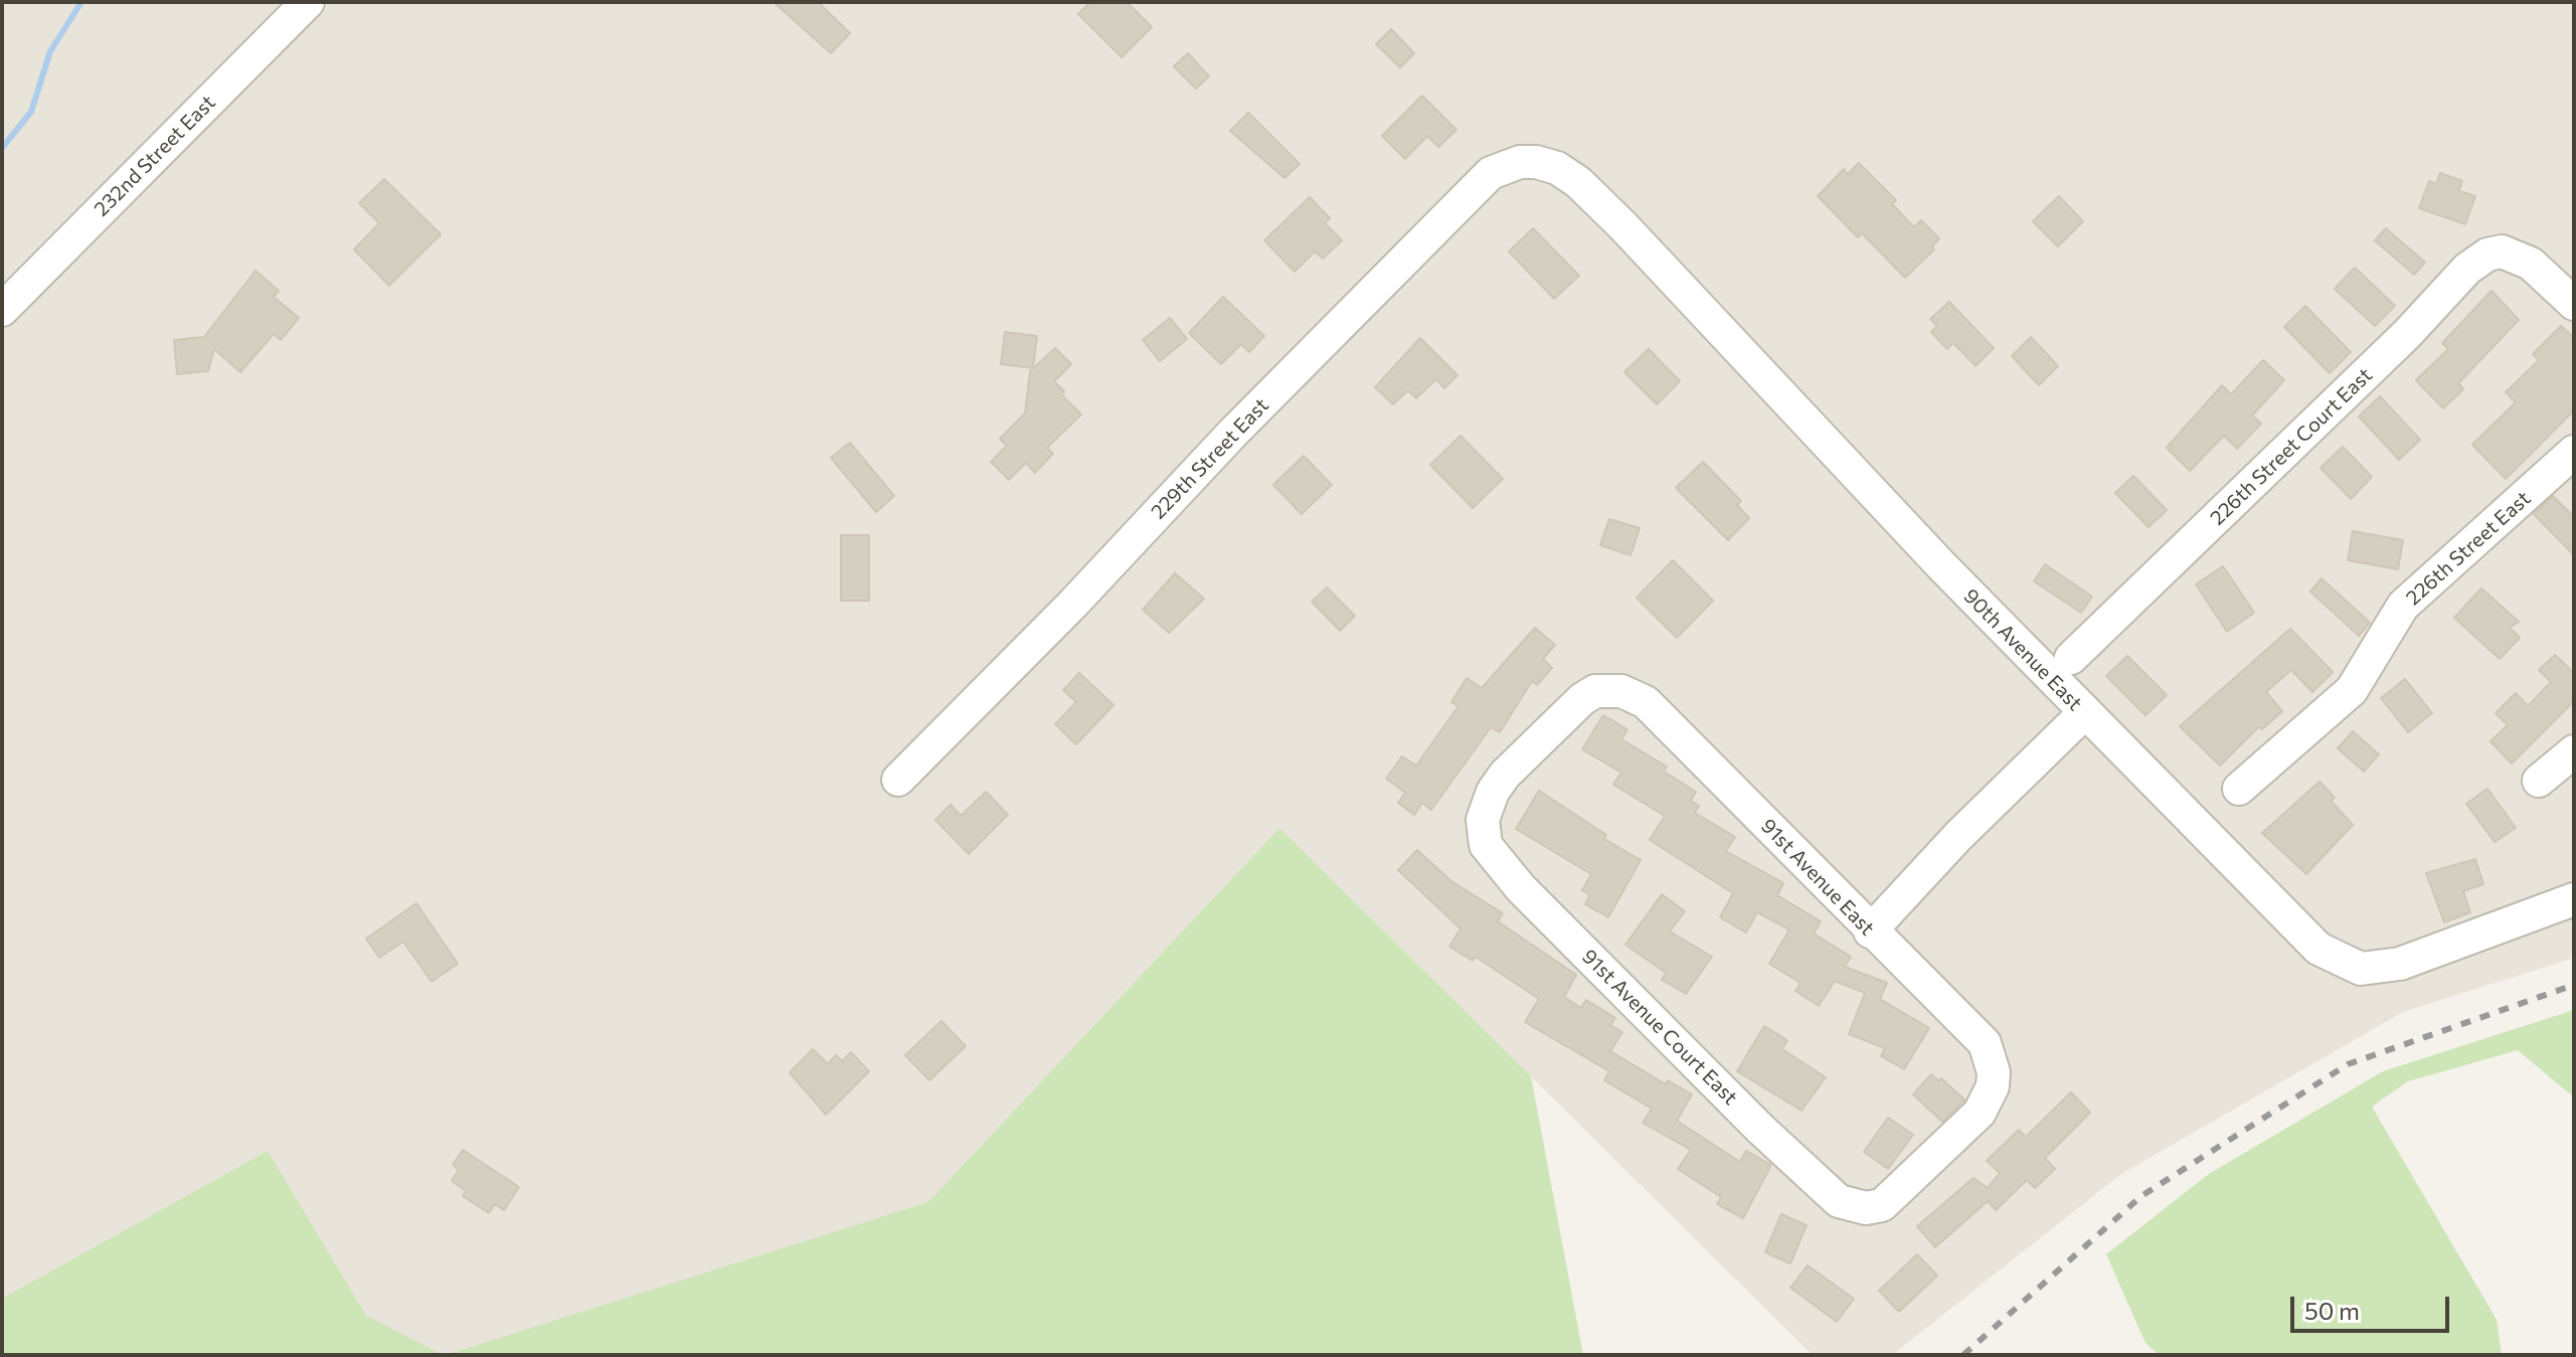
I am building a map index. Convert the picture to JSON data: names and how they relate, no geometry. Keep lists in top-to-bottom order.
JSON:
{
  "streets": {
    "street": [
      "232nd Street East",
      "226th Street Court East",
      "229th Street East",
      "226th Street East",
      "90th Avenue East",
      "91st Avenue East",
      "91st Avenue Court East"
    ]
  },
  "crossings": [
    ["229th Street East", "90th Avenue East"],
    ["91st Avenue East", "91st Avenue Court East"]
  ],
  "scale_bar": "50 m"
}
